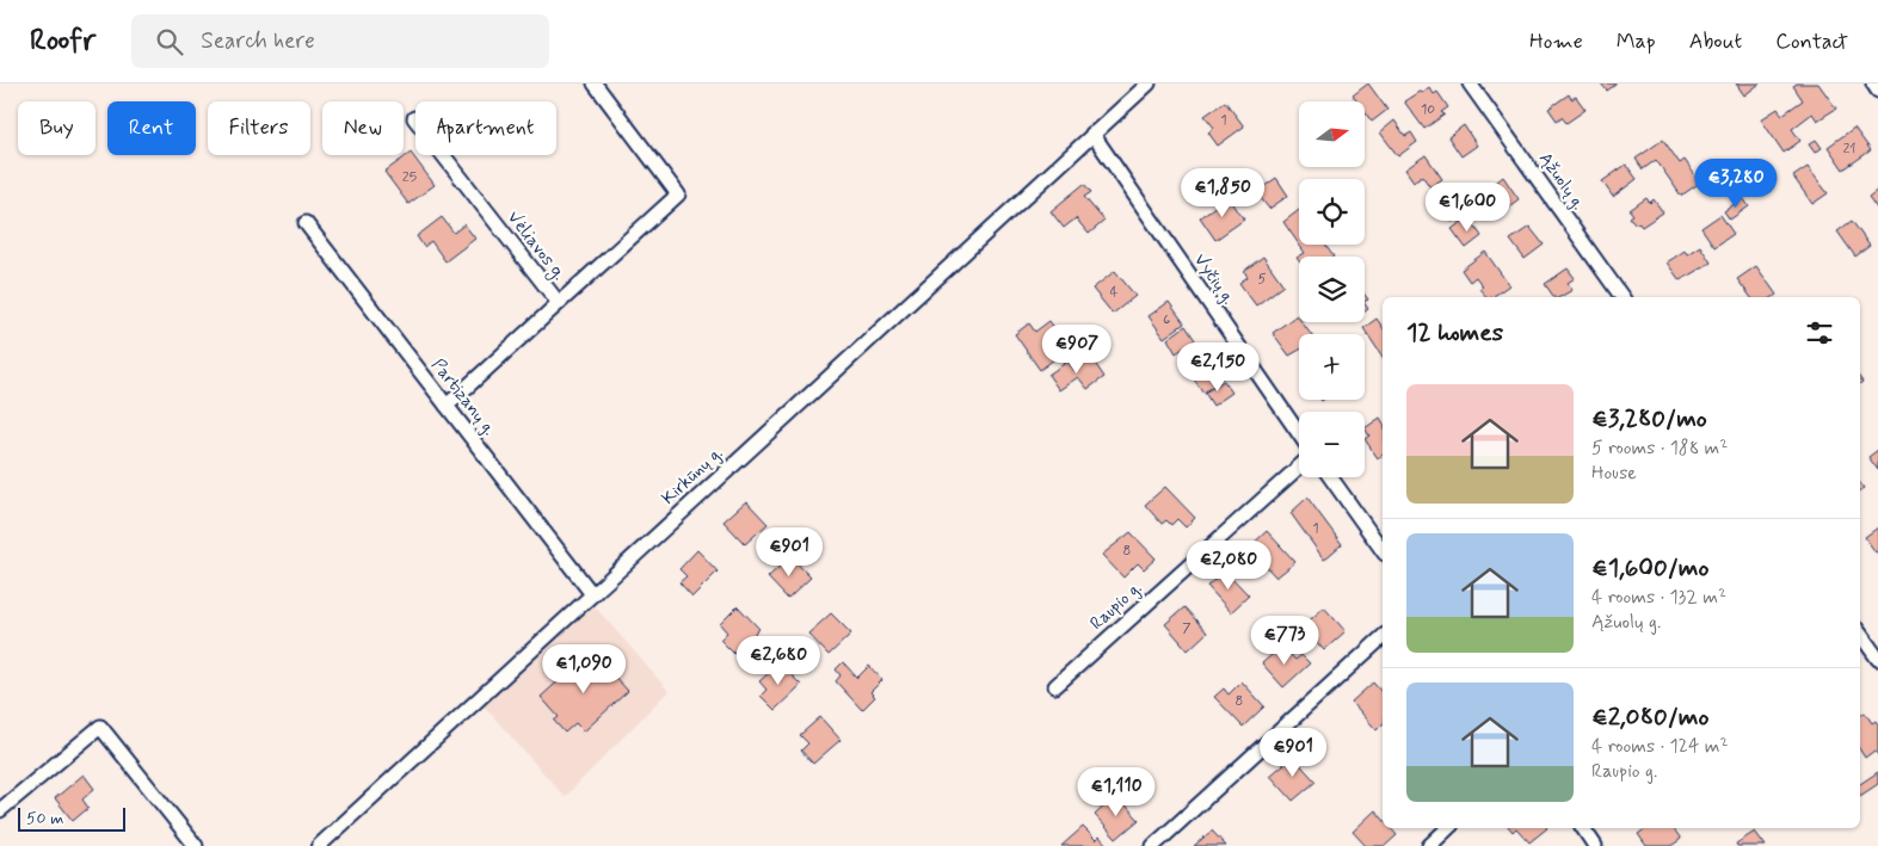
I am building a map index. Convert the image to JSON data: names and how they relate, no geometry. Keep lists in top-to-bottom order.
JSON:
{
  "streets": {
    "street": [
      "Ąžuolų g.",
      "Vėliavos g.",
      "Vyčių g.",
      "Partizanų g.",
      "Kirkūnų g.",
      "Raupio g."
    ]
  },
  "crossings": [
    ["Vėliavos g.", "Partizanų g."],
    ["Vyčių g.", "Kirkūnų g."],
    ["Partizanų g.", "Kirkūnų g."]
  ],
  "house_numbers": [
    "10",
    "1",
    "21",
    "25",
    "5",
    "4",
    "6",
    "1",
    "8",
    "7",
    "8"
  ],
  "scale_bar": "50 m",
  "north": "right",
  "page": {
    "header": "Roofr",
    "search": "Search here",
    "nav": [
      "Home",
      "Map",
      "About",
      "Contact"
    ],
    "map_buttons": ["+", "−"],
    "chip": [
      "Buy",
      "Rent",
      "Filters",
      "New",
      "Apartment"
    ],
    "price": [
      "€3,280",
      "€1,850",
      "€1,600",
      "€907",
      "€2,150",
      "€901",
      "€2,080",
      "€773",
      "€2,680",
      "€1,090",
      "€901",
      "€1,110"
    ],
    "heading": "12 homes",
    "list": [
      {
        "name": "€3,280/mo",
        "note": "5 rooms · 188 m² · House"
      },
      {
        "name": "€1,600/mo",
        "note": "4 rooms · 132 m² · Ąžuolų g."
      },
      {
        "name": "€2,080/mo",
        "note": "4 rooms · 124 m² · Raupio g."
      }
    ],
    "scale": "50 m"
  }
}
